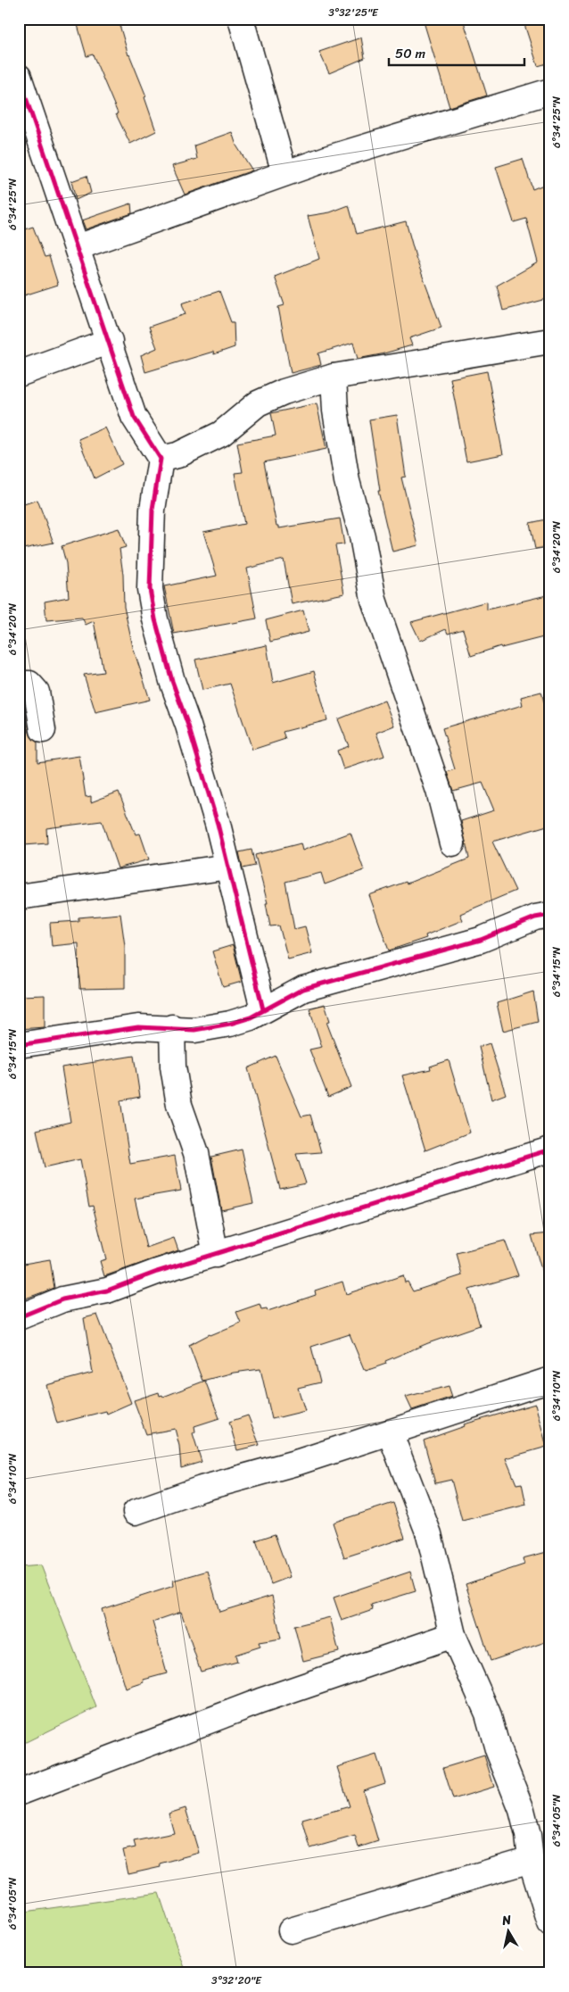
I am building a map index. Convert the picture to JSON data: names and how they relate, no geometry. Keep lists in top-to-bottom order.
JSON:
{
  "scale_bar": "50 m",
  "north": "top",
  "coordinates": [
    "3°32'25\"E",
    "6°34'25\"N",
    "6°34'20\"N",
    "6°34'15\"N",
    "6°34'10\"N",
    "6°34'05\"N",
    "3°32'20\"E"
  ]
}
